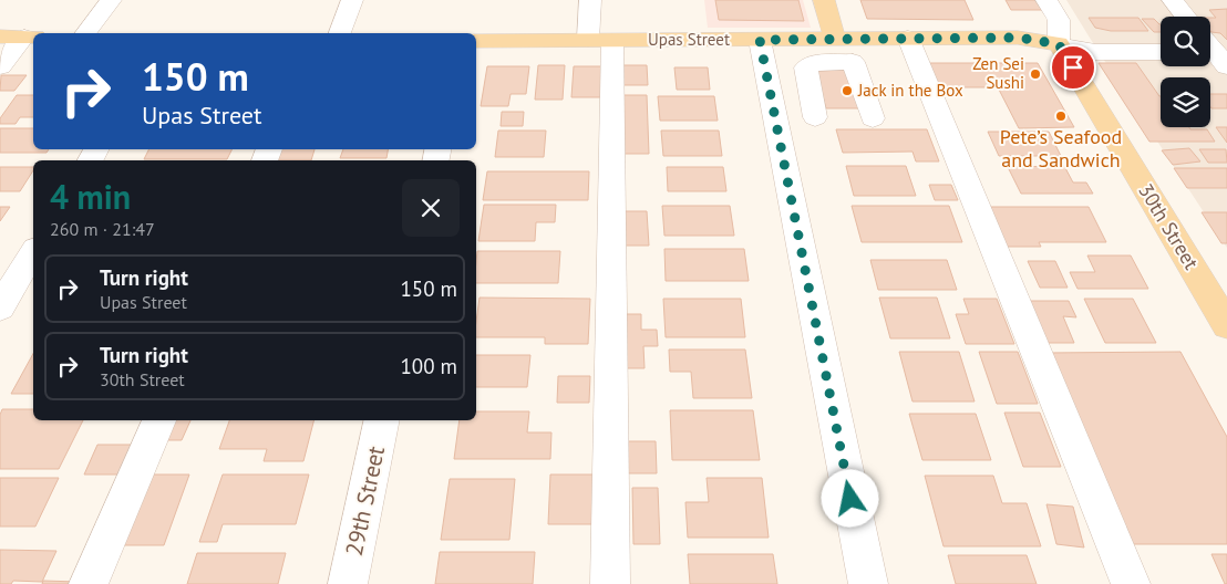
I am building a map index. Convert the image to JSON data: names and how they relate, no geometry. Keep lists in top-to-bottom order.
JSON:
{
  "streets": {
    "main road": ["Upas Street", "30th Street"],
    "street": ["29th Street"]
  },
  "crossings": [
    ["Upas Street", "30th Street"]
  ],
  "places": ["Zen Sei Sushi", "Jack in the Box", "Pete’s Seafood and Sandwich"],
  "page": {
    "turn": ["150 m", "Upas Street"],
    "heading": ["4 min", "260 m · 21:47"],
    "list": [
      {
        "name": "Turn right",
        "note": "Upas Street",
        "value": "150 m"
      },
      {
        "name": "Turn right",
        "note": "30th Street",
        "value": "100 m"
      }
    ]
  }
}
